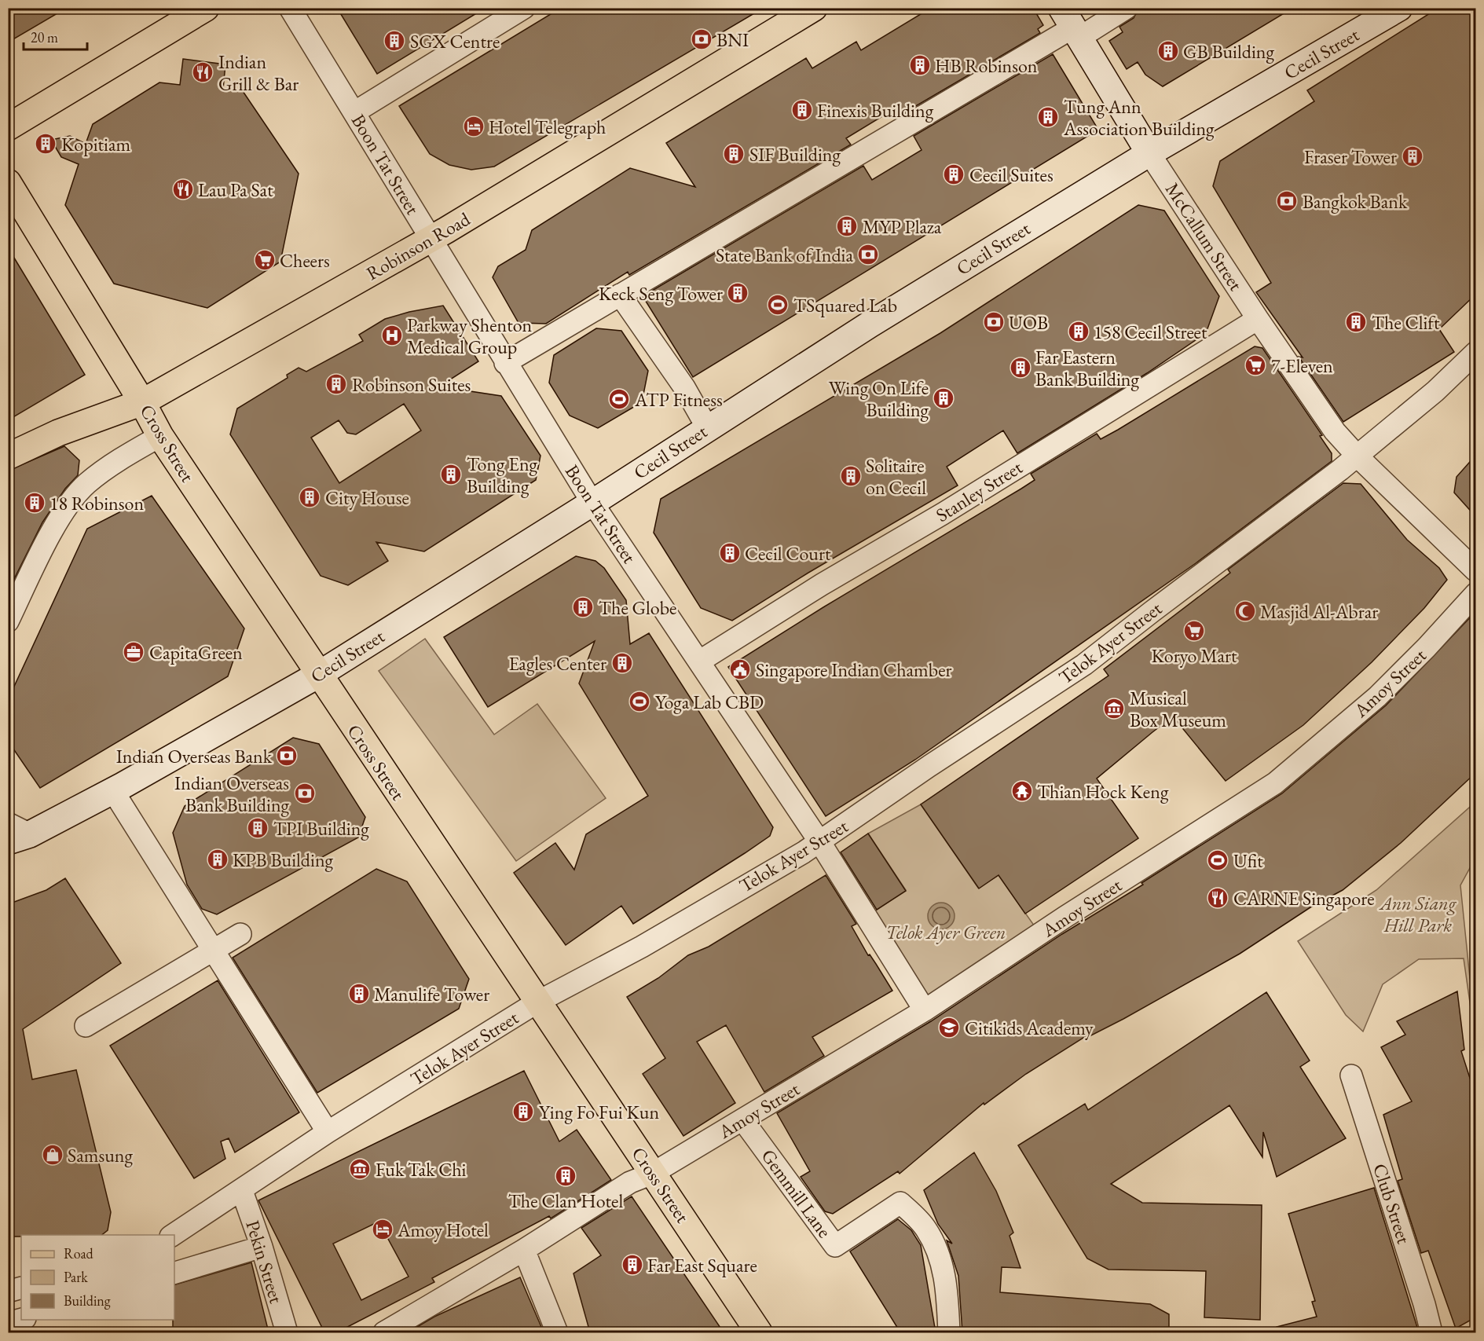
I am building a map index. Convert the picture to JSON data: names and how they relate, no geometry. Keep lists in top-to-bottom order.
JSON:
{
  "streets": {
    "main road": [
      "Cecil Street",
      "McCallum Street",
      "Robinson Road",
      "Cross Street"
    ],
    "street": [
      "Boon Tat Street",
      "Stanley Street",
      "Telok Ayer Street",
      "Amoy Street",
      "Gemmill Lane",
      "Club Street",
      "Pekin Street"
    ]
  },
  "crossings": [
    ["Cecil Street", "Boon Tat Street"],
    ["Cecil Street", "McCallum Street"],
    ["Cecil Street", "Cross Street"],
    ["Boon Tat Street", "Robinson Road"],
    ["Boon Tat Street", "Stanley Street"],
    ["Boon Tat Street", "Telok Ayer Street"],
    ["Boon Tat Street", "Amoy Street"],
    ["McCallum Street", "Stanley Street"],
    ["McCallum Street", "Telok Ayer Street"],
    ["Robinson Road", "Cross Street"],
    ["Cross Street", "Telok Ayer Street"],
    ["Cross Street", "Amoy Street"],
    ["Telok Ayer Street", "Pekin Street"],
    ["Amoy Street", "Gemmill Lane"]
  ],
  "parks": ["Ann Siang Hill Park", "Telok Ayer Green"],
  "places": {
    "bank": [
      "BNI",
      "Bangkok Bank",
      "State Bank of India",
      "UOB",
      "Indian Overseas Bank",
      "Indian Overseas Bank Building"
    ],
    "building": [
      "SGX Centre",
      "GB Building",
      "HB Robinson",
      "Finexis Building",
      "Tung Ann Association Building",
      "Kopitiam",
      "SIF Building",
      "Fraser Tower",
      "Cecil Suites",
      "MYP Plaza",
      "Keck Seng Tower",
      "The Clift",
      "158 Cecil Street",
      "Far Eastern Bank Building",
      "Robinson Suites",
      "Wing On Life Building",
      "Tong Eng Building",
      "Solitaire on Cecil",
      "City House",
      "18 Robinson",
      "Cecil Court",
      "The Globe",
      "Eagles Center",
      "TPI Building",
      "KPB Building",
      "Manulife Tower",
      "Ying Fo Fui Kun",
      "The Clan Hotel",
      "Far East Square"
    ],
    "restaurant": ["Indian Grill & Bar", "Lau Pa Sat", "CARNE Singapore"],
    "hotel": ["Hotel Telegraph", "Amoy Hotel"],
    "supermarket": ["Cheers", "7-Eleven", "Koryo Mart"],
    "sports": [
      "TSquared Lab",
      "ATP Fitness",
      "Yoga Lab CBD",
      "Ufit"
    ],
    "hospital": ["Parkway Shenton Medical Group"],
    "mosque": ["Masjid Al-Abrar"],
    "office": ["CapitaGreen"],
    "public building": ["Singapore Indian Chamber"],
    "museum": ["Musical Box Museum", "Fuk Tak Chi"],
    "temple": ["Thian Hock Keng"],
    "school or university": ["Citikids Academy"],
    "shop": ["Samsung"]
  },
  "legend": ["Road", "Park", "Building"],
  "scale_bar": "20 m"
}
